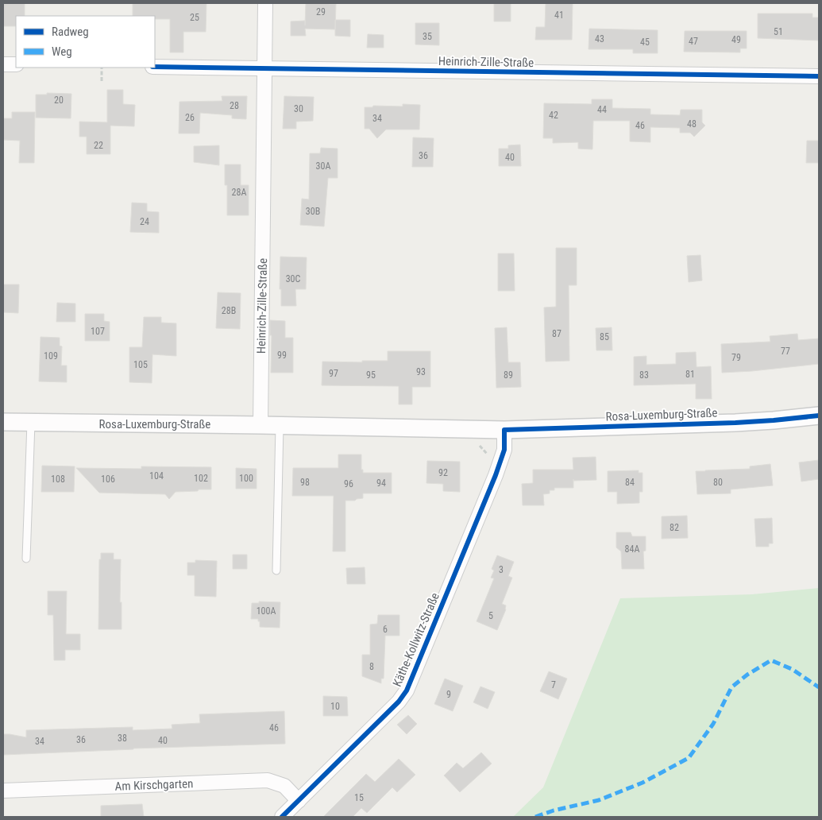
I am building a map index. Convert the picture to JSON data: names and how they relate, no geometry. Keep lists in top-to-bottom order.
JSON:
{
  "streets": {
    "street": [
      "Heinrich-Zille-Straße",
      "Rosa-Luxemburg-Straße",
      "Käthe-Kollwitz-Straße",
      "Am Kirschgarten"
    ]
  },
  "crossings": [
    ["Heinrich-Zille-Straße", "Rosa-Luxemburg-Straße"],
    ["Rosa-Luxemburg-Straße", "Käthe-Kollwitz-Straße"],
    ["Käthe-Kollwitz-Straße", "Am Kirschgarten"]
  ],
  "house_numbers": [
    "29",
    "41",
    "25",
    "51",
    "35",
    "43",
    "49",
    "47",
    "45",
    "20",
    "28",
    "30",
    "44",
    "42",
    "26",
    "34",
    "48",
    "46",
    "22",
    "36",
    "40",
    "30A",
    "28A",
    "30B",
    "24",
    "30C",
    "28B",
    "107",
    "87",
    "85",
    "77",
    "99",
    "109",
    "79",
    "105",
    "93",
    "97",
    "81",
    "95",
    "89",
    "83",
    "92",
    "104",
    "102",
    "100",
    "108",
    "106",
    "98",
    "84",
    "80",
    "94",
    "96",
    "82",
    "84A",
    "3",
    "100A",
    "5",
    "6",
    "8",
    "7",
    "9",
    "10",
    "46",
    "38",
    "36",
    "40",
    "34",
    "15"
  ],
  "legend": ["Radweg", "Weg"]
}
